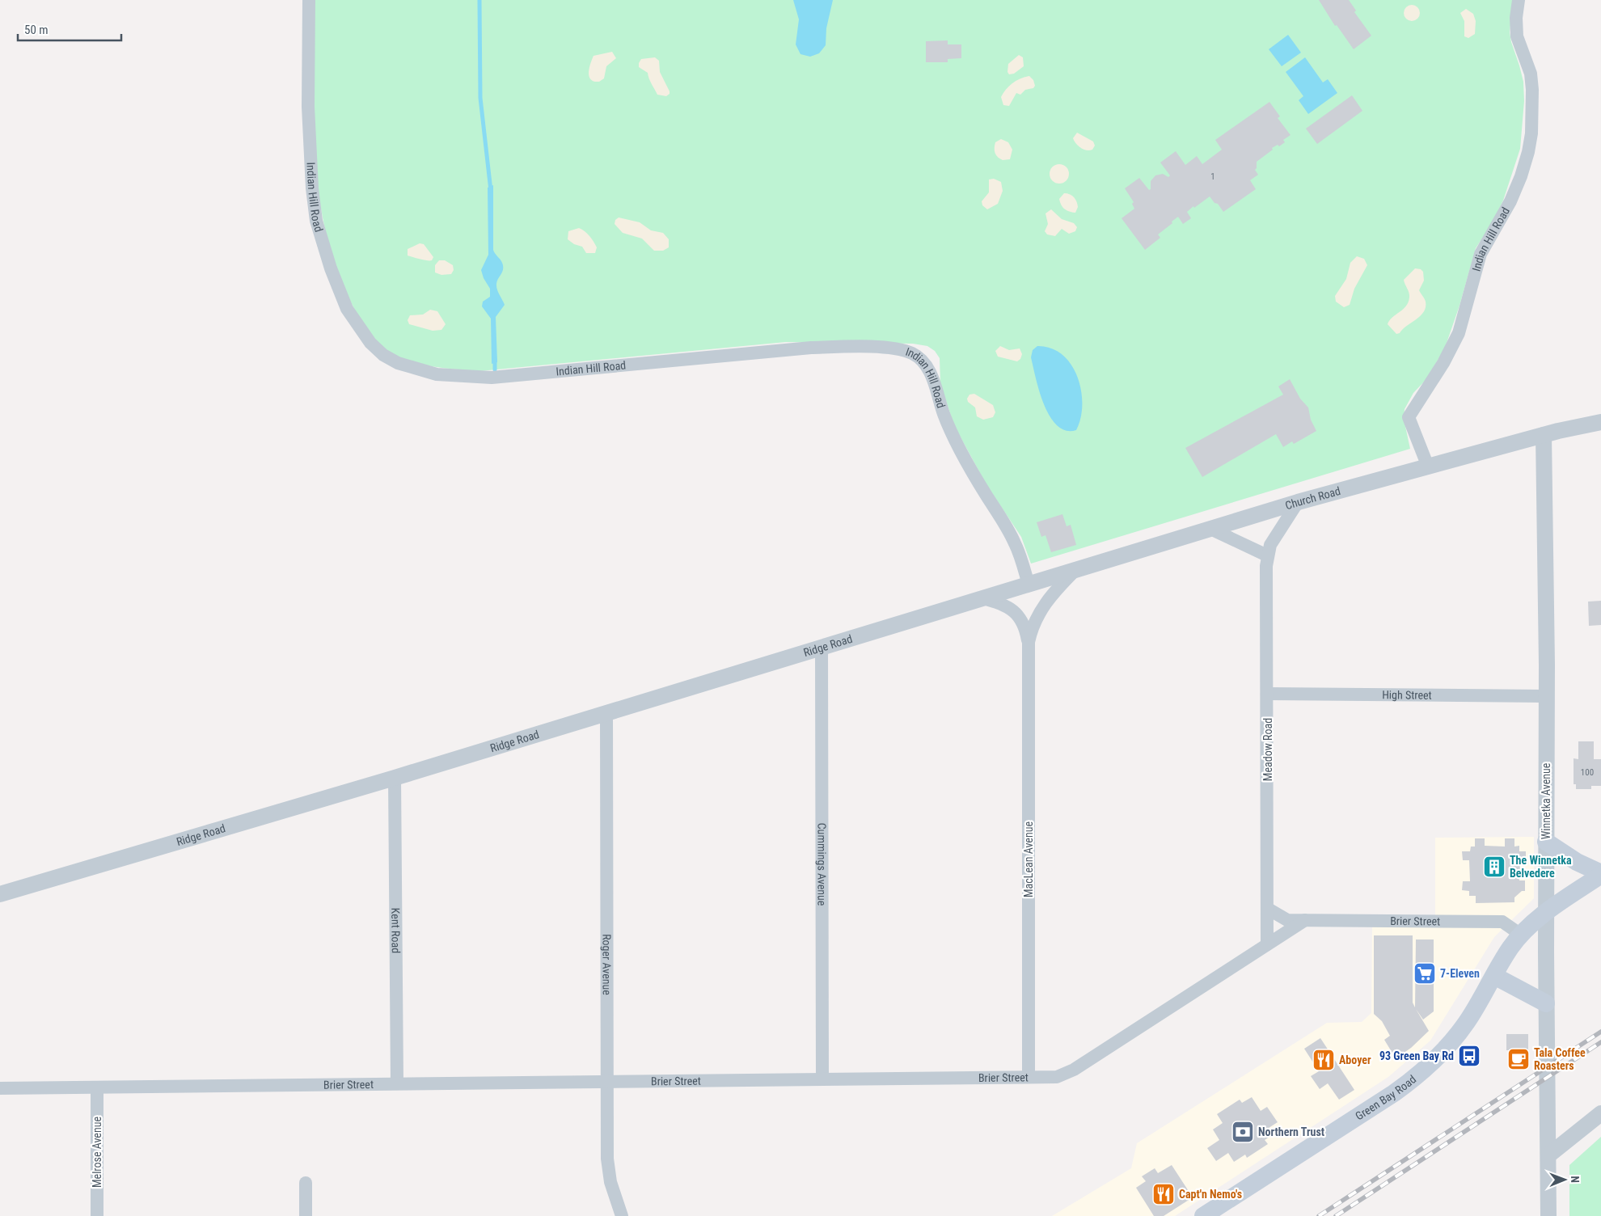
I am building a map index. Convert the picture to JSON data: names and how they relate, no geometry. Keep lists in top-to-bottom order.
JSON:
{
  "streets": {
    "main road": ["Green Bay Road"],
    "street": [
      "Indian Hill Road",
      "Church Road",
      "Ridge Road",
      "High Street",
      "Meadow Road",
      "Winnetka Avenue",
      "MacLean Avenue",
      "Cummings Avenue",
      "Brier Street",
      "Kent Road",
      "Roger Avenue",
      "Melrose Avenue"
    ]
  },
  "crossings": [
    ["Indian Hill Road", "Church Road"],
    ["Indian Hill Road", "Ridge Road"],
    ["Church Road", "Ridge Road"],
    ["Church Road", "Meadow Road"],
    ["Church Road", "Winnetka Avenue"],
    ["Church Road", "MacLean Avenue"],
    ["Ridge Road", "MacLean Avenue"],
    ["Ridge Road", "Cummings Avenue"],
    ["Ridge Road", "Kent Road"],
    ["Ridge Road", "Roger Avenue"],
    ["High Street", "Meadow Road"],
    ["High Street", "Winnetka Avenue"],
    ["Meadow Road", "Brier Street"],
    ["Winnetka Avenue", "Green Bay Road"],
    ["MacLean Avenue", "Brier Street"],
    ["Cummings Avenue", "Brier Street"],
    ["Brier Street", "Kent Road"],
    ["Brier Street", "Roger Avenue"],
    ["Brier Street", "Green Bay Road"],
    ["Brier Street", "Melrose Avenue"]
  ],
  "places": {
    "building": ["The Winnetka Belvedere"],
    "supermarket": ["7-Eleven"],
    "bus stop": ["93 Green Bay Rd"],
    "cafe": ["Tala Coffee Roasters"],
    "restaurant": ["Aboyer", "Capt'n Nemo's"],
    "bank": ["Northern Trust"]
  },
  "house_numbers": ["1", "100"],
  "scale_bar": "50 m",
  "north": "right"
}
